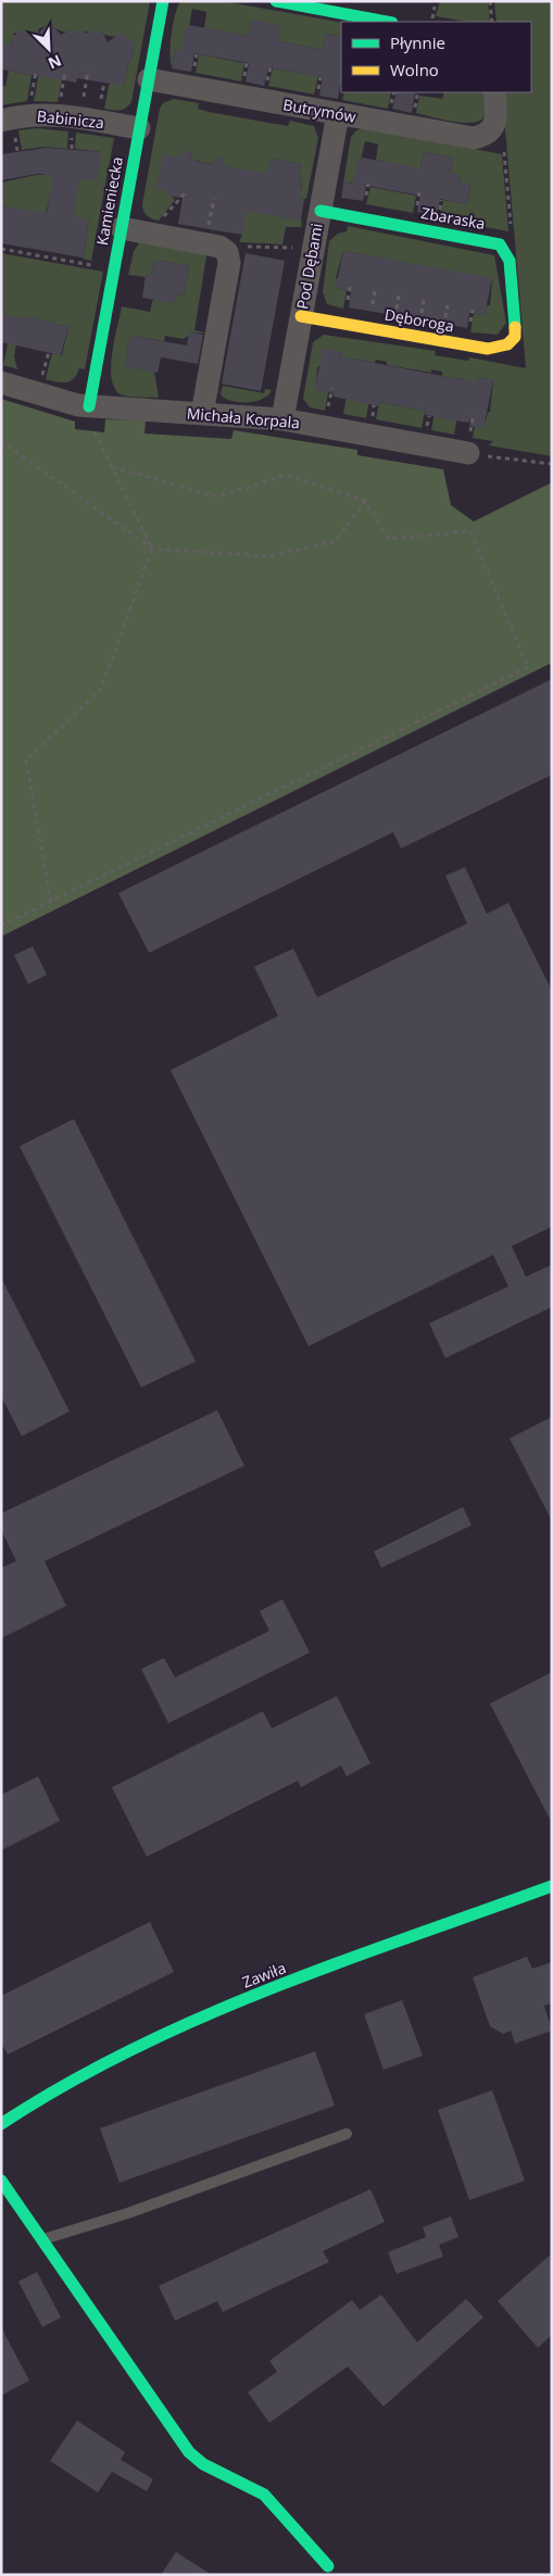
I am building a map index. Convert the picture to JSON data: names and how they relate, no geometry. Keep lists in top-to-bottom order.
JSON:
{
  "streets": {
    "street": [
      "Butrymów",
      "Babinicza",
      "Kamieniecka",
      "Zbaraska",
      "Pod Dębami",
      "Dęboroga",
      "Michała Korpala",
      "Zawiła"
    ]
  },
  "crossings": [
    ["Butrymów", "Kamieniecka"],
    ["Butrymów", "Pod Dębami"],
    ["Babinicza", "Kamieniecka"],
    ["Kamieniecka", "Michała Korpala"],
    ["Zbaraska", "Pod Dębami"],
    ["Zbaraska", "Dęboroga"],
    ["Pod Dębami", "Dęboroga"],
    ["Pod Dębami", "Michała Korpala"]
  ],
  "legend": ["Płynnie", "Wolno"],
  "north": "bottom right"
}
